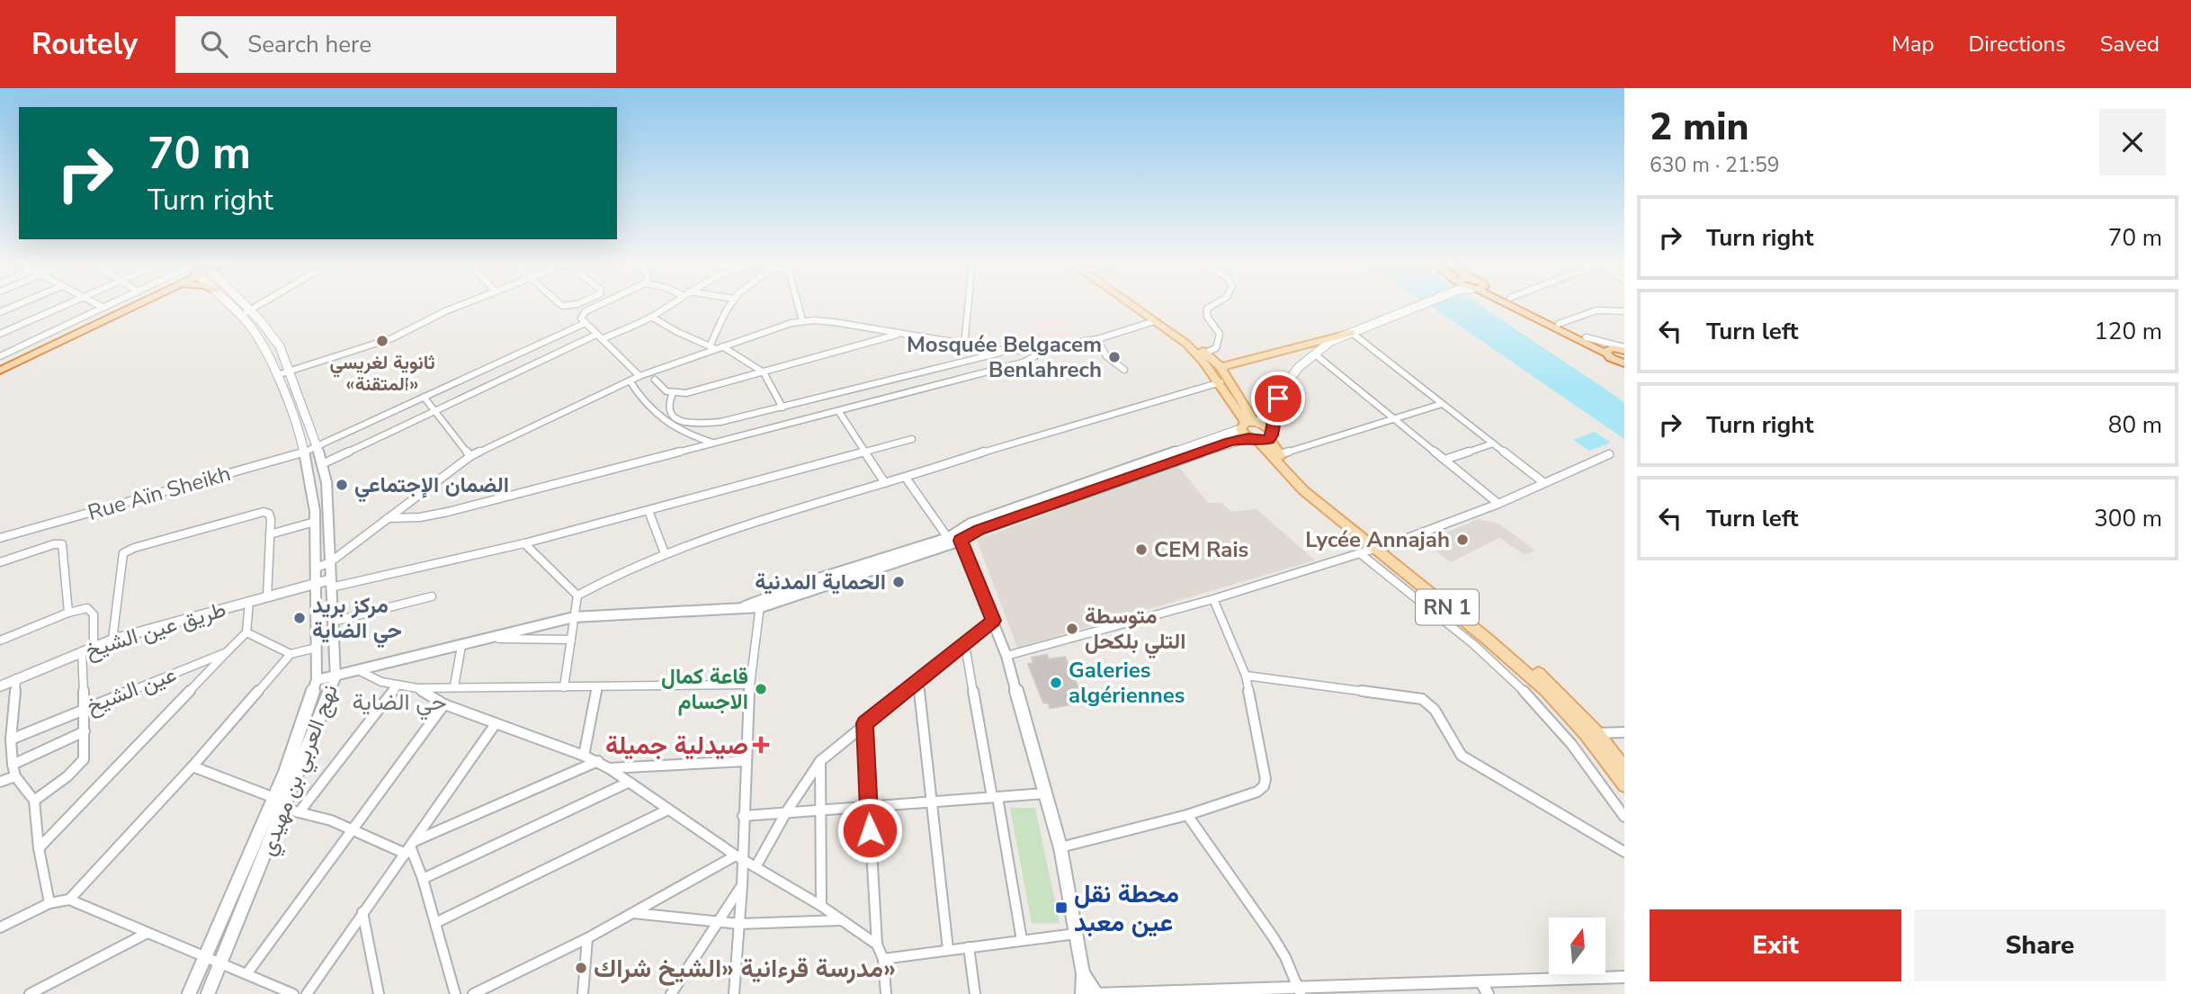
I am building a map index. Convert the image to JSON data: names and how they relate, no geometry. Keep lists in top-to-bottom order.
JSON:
{
  "streets": {
    "main road": ["RN 1", "نهج العربي بن مهيدي"],
    "street": ["Rue Aïn Sheikh", "طريق عين الشيخ", "عين الشيخ"]
  },
  "crossings": [
    ["Rue Aïn Sheikh", "نهج العربي بن مهيدي"],
    ["طريق عين الشيخ", "نهج العربي بن مهيدي"]
  ],
  "districts": ["حي الضاية"],
  "places": {
    "other": [
      "ثانوية لغريسي «المتقنة»",
      "Mosquée Belgacem Benlahrech",
      "الضمان الإجتماعي",
      "Lycée Annajah",
      "CEM Rais",
      "الحماية المدنية",
      "مركز بريد حي الضاية",
      "متوسطة التلي بلكحل",
      "Galeries algériennes",
      "قاعة كمال الاجسام",
      "مدرسة قرءانية «الشيخ شراك»"
    ],
    "health": ["صيدلية جميلة"],
    "transit": ["محطة نقل عين معبد"]
  },
  "north": "top",
  "page": {
    "header": "Routely",
    "search": "Search here",
    "nav": ["Map", "Directions", "Saved"],
    "heading": ["2 min", "630 m · 21:59"],
    "turn": ["70 m", "Turn right"],
    "list": [
      {
        "name": "Turn right",
        "value": "70 m"
      },
      {
        "name": "Turn left",
        "value": "120 m"
      },
      {
        "name": "Turn right",
        "value": "80 m"
      },
      {
        "name": "Turn left",
        "value": "300 m"
      }
    ],
    "buttons": ["Exit", "Share"]
  }
}
